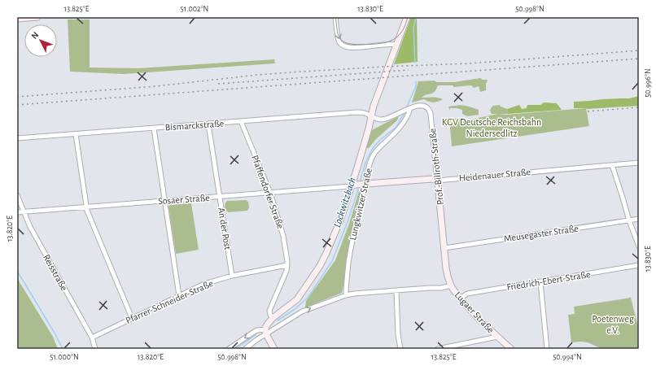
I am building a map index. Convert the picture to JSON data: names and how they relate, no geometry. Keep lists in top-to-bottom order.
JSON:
{
  "streets": {
    "street": [
      "Bismarckstraße",
      "Prof.-Billroth-Straße",
      "Heidenauer Straße",
      "Pfaffendorfer Straße",
      "Sosaer Straße",
      "Lungkwitzer Straße",
      "An der Post",
      "Meusegaster Straße",
      "Reisstraße",
      "Friedrich-Ebert-Straße",
      "Pfarrer-Schneider-Straße",
      "Lugaer Straße"
    ]
  },
  "crossings": [
    ["Bismarckstraße", "Prof.-Billroth-Straße"],
    ["Bismarckstraße", "Pfaffendorfer Straße"],
    ["Bismarckstraße", "An der Post"],
    ["Prof.-Billroth-Straße", "Heidenauer Straße"],
    ["Prof.-Billroth-Straße", "Lungkwitzer Straße"],
    ["Prof.-Billroth-Straße", "Meusegaster Straße"],
    ["Prof.-Billroth-Straße", "Lugaer Straße"],
    ["Heidenauer Straße", "Sosaer Straße"],
    ["Heidenauer Straße", "Lungkwitzer Straße"],
    ["Pfaffendorfer Straße", "Sosaer Straße"],
    ["Pfaffendorfer Straße", "Pfarrer-Schneider-Straße"],
    ["Sosaer Straße", "An der Post"],
    ["Sosaer Straße", "Reisstraße"],
    ["Lungkwitzer Straße", "Lugaer Straße"],
    ["An der Post", "Pfarrer-Schneider-Straße"],
    ["Reisstraße", "Pfarrer-Schneider-Straße"],
    ["Friedrich-Ebert-Straße", "Lugaer Straße"]
  ],
  "water": ["Lockwitzbach"],
  "parks": ["KGV Deutsche Reichsbahn Niedersedlitz", "Poetenweg e.V."],
  "north": "top left",
  "coordinates": [
    "13.825°E",
    "51.002°N",
    "13.830°E",
    "50.998°N",
    "50.996°N",
    "13.820°E",
    "51.000°N",
    "50.994°N"
  ]
}
